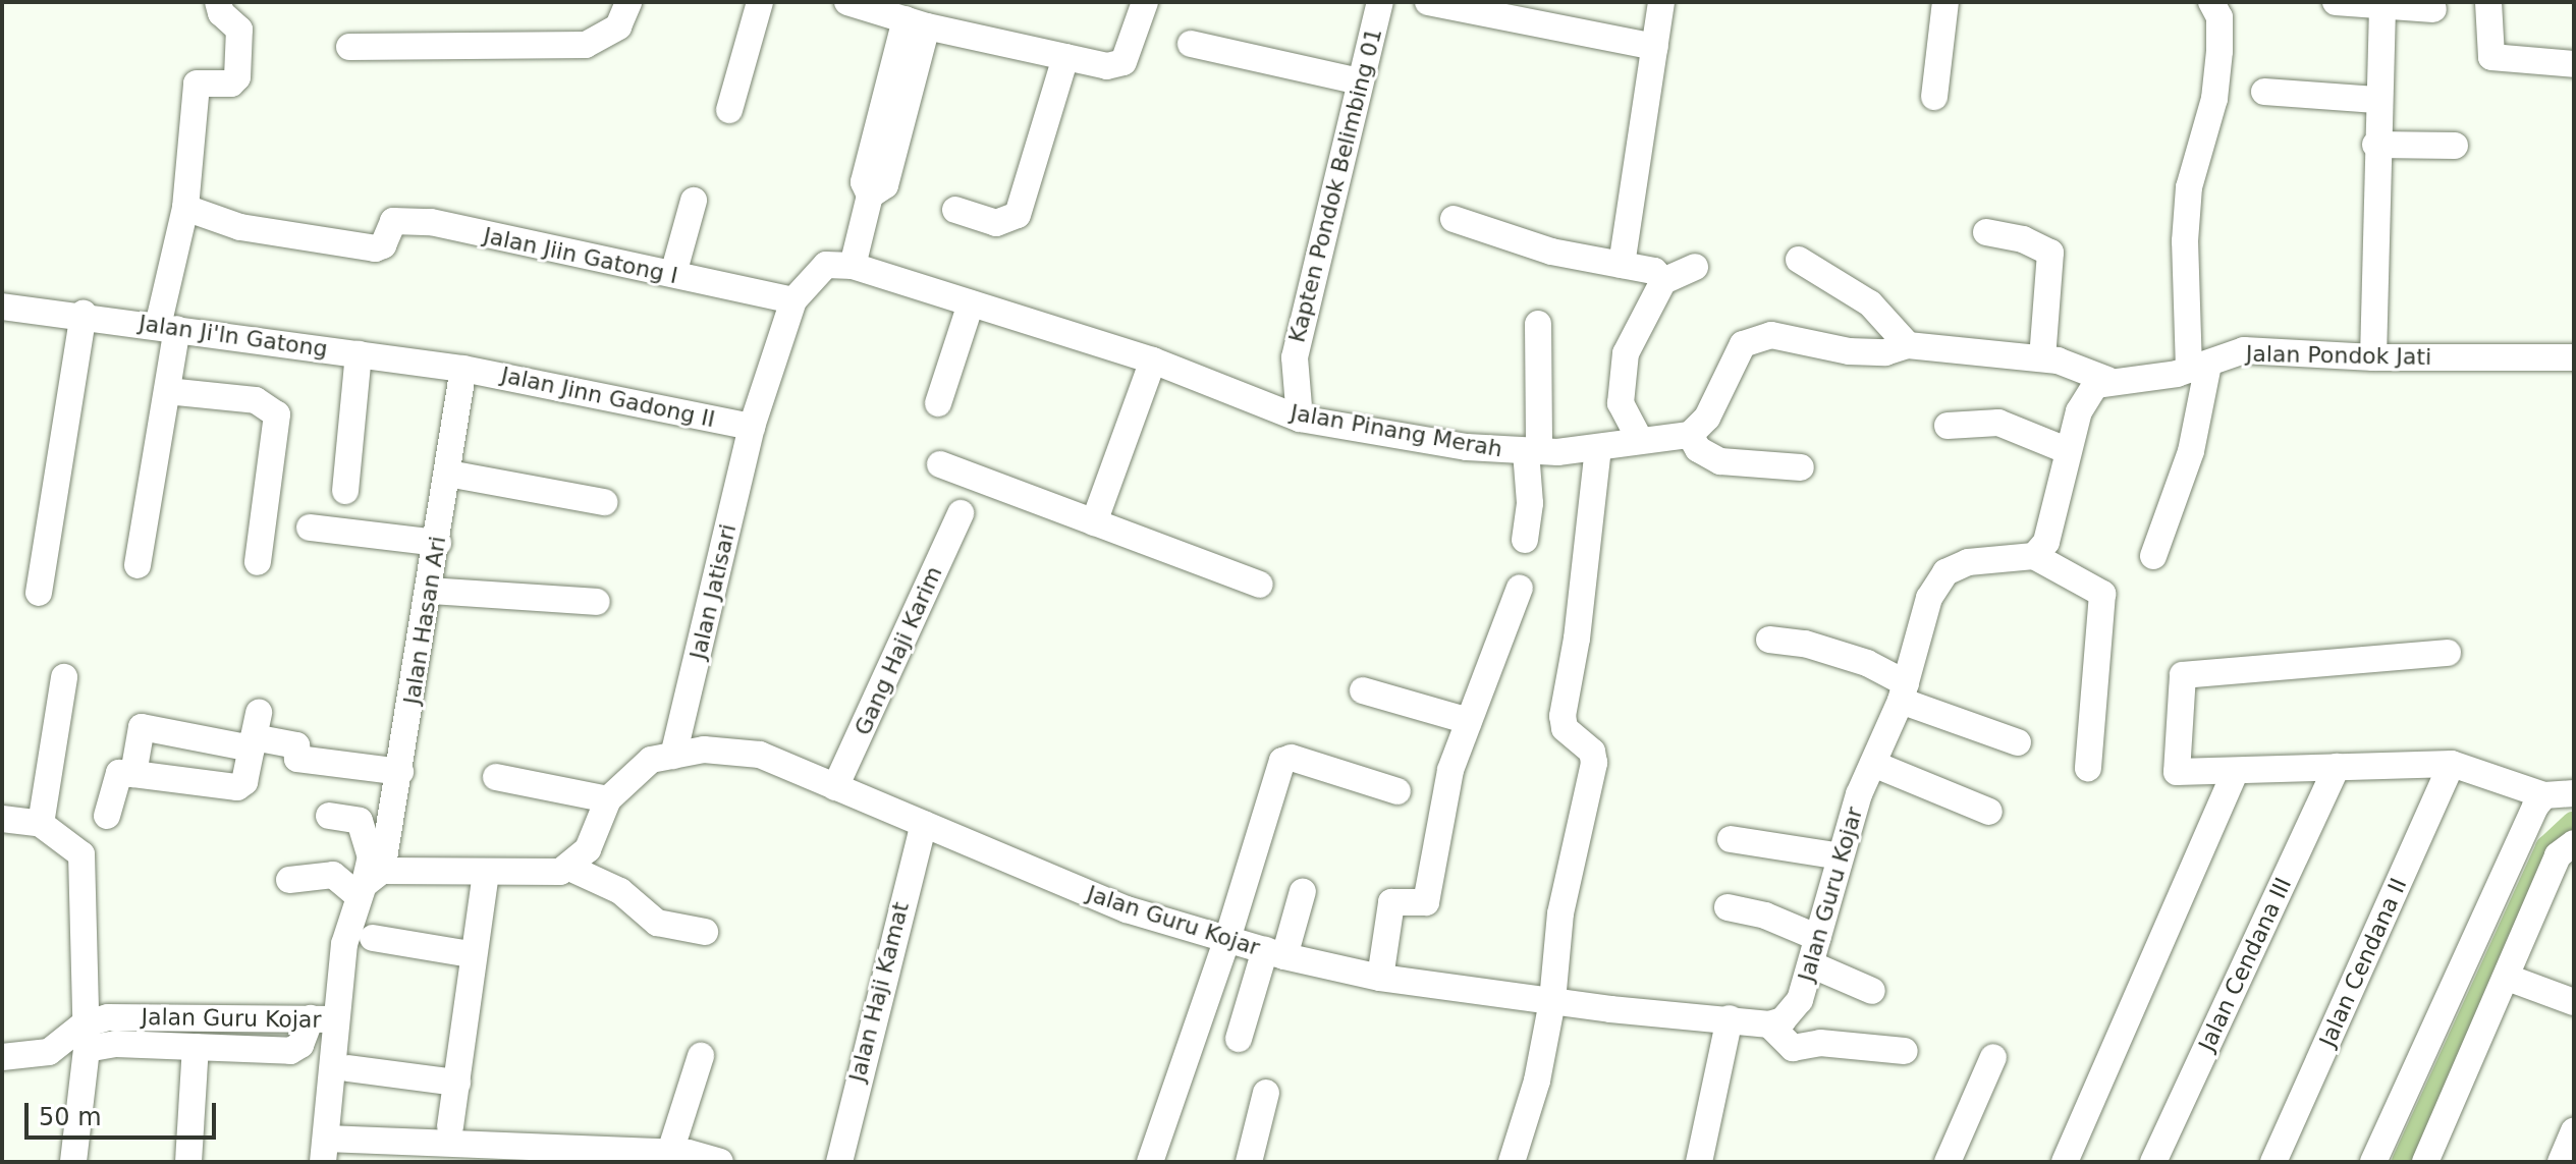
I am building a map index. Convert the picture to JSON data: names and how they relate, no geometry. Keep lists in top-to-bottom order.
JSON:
{
  "streets": {
    "street": [
      "Kapten Pondok Belimbing 01",
      "Jalan Jiin Gatong I",
      "Jalan Ji'ln Gatong",
      "Jalan Pondok Jati",
      "Jalan Jinn Gadong II",
      "Jalan Pinang Merah",
      "Jalan Jatisari",
      "Jalan Hasan Ari",
      "Gang Haji Karim",
      "Jalan Guru Kojar",
      "Jalan Cendana II",
      "Jalan Cendana III",
      "Jalan Haji Kamat"
    ]
  },
  "crossings": [
    ["Kapten Pondok Belimbing 01", "Jalan Pinang Merah"],
    ["Jalan Ji'ln Gatong", "Jalan Jinn Gadong II"],
    ["Jalan Ji'ln Gatong", "Jalan Hasan Ari"],
    ["Jalan Jinn Gadong II", "Jalan Jatisari"],
    ["Jalan Jinn Gadong II", "Jalan Hasan Ari"],
    ["Jalan Jatisari", "Jalan Guru Kojar"],
    ["Jalan Hasan Ari", "Jalan Guru Kojar"],
    ["Gang Haji Karim", "Jalan Guru Kojar"],
    ["Jalan Guru Kojar", "Jalan Haji Kamat"]
  ],
  "scale_bar": "50 m"
}
